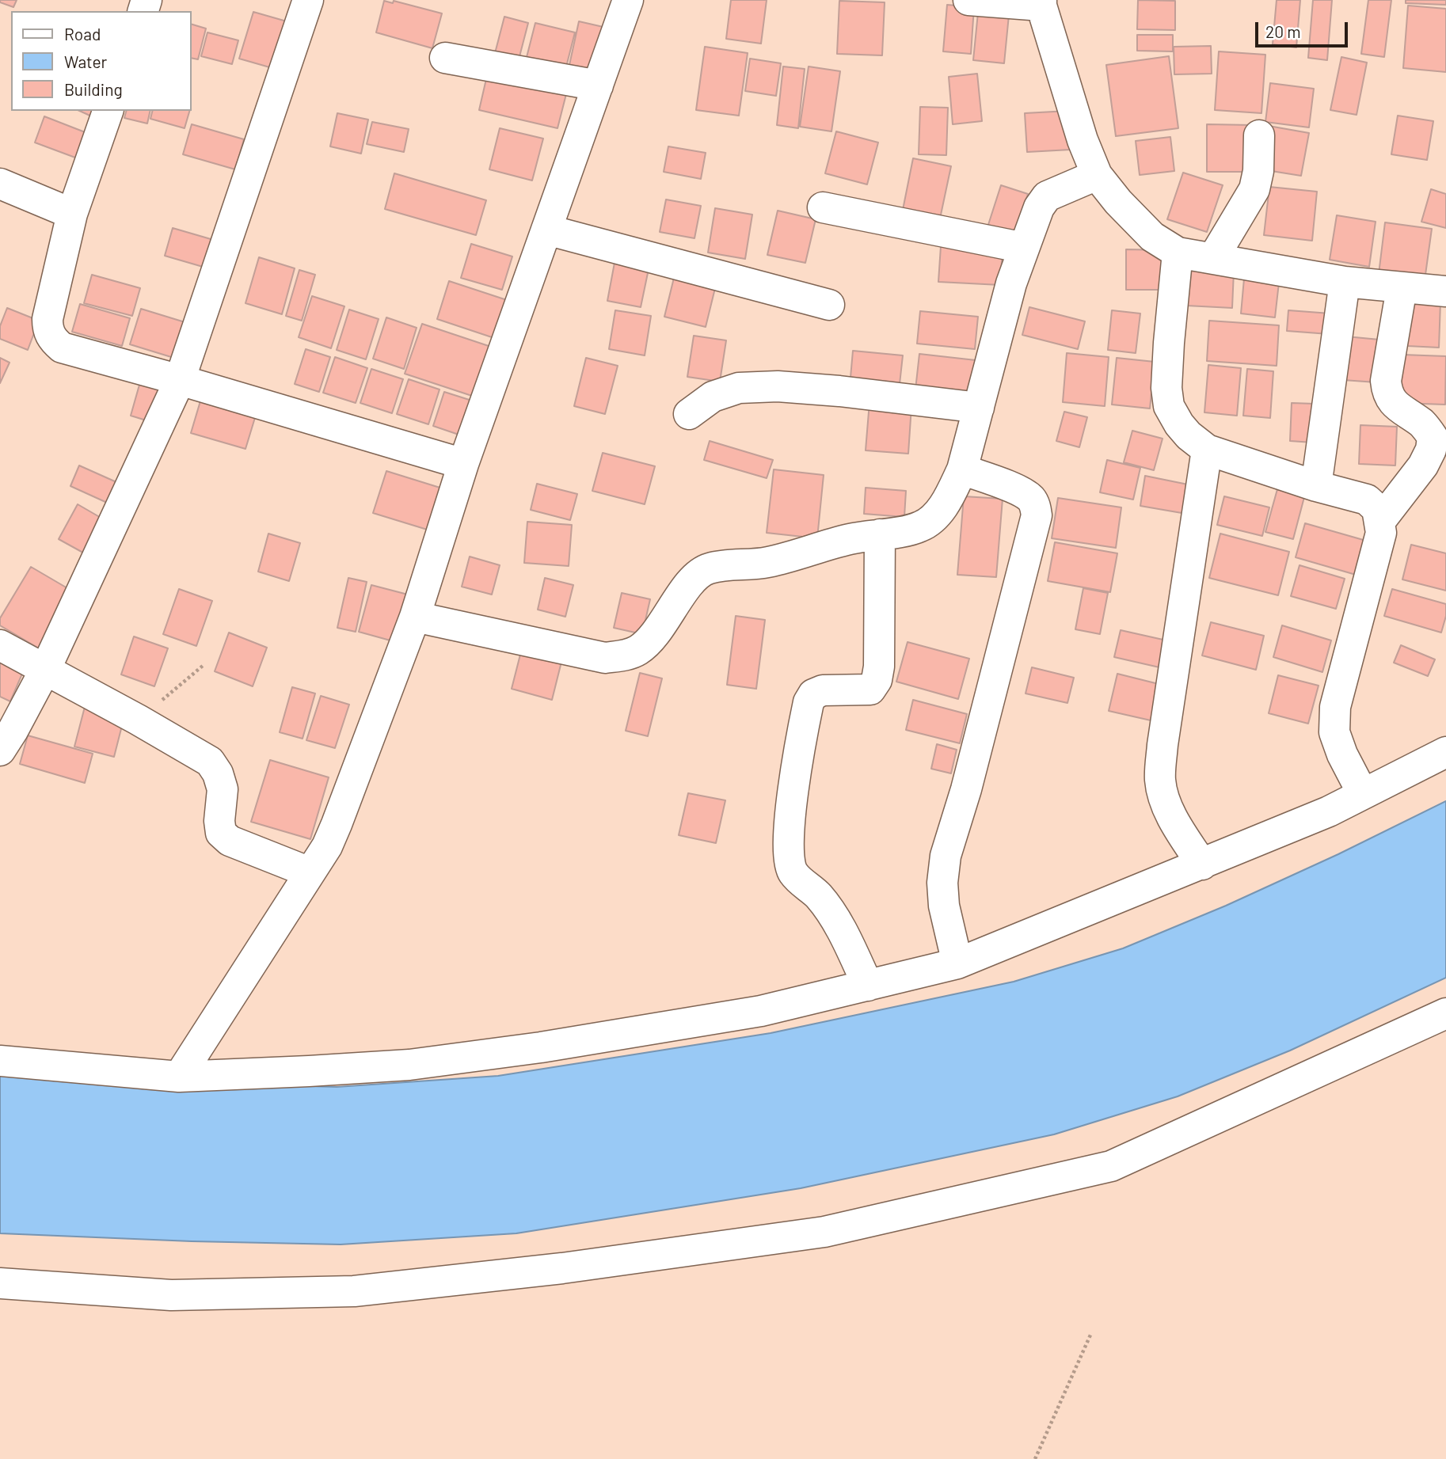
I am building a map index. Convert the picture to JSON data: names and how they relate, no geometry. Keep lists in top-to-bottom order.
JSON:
{
  "legend": ["Road", "Water", "Building"],
  "scale_bar": "20 m"
}
